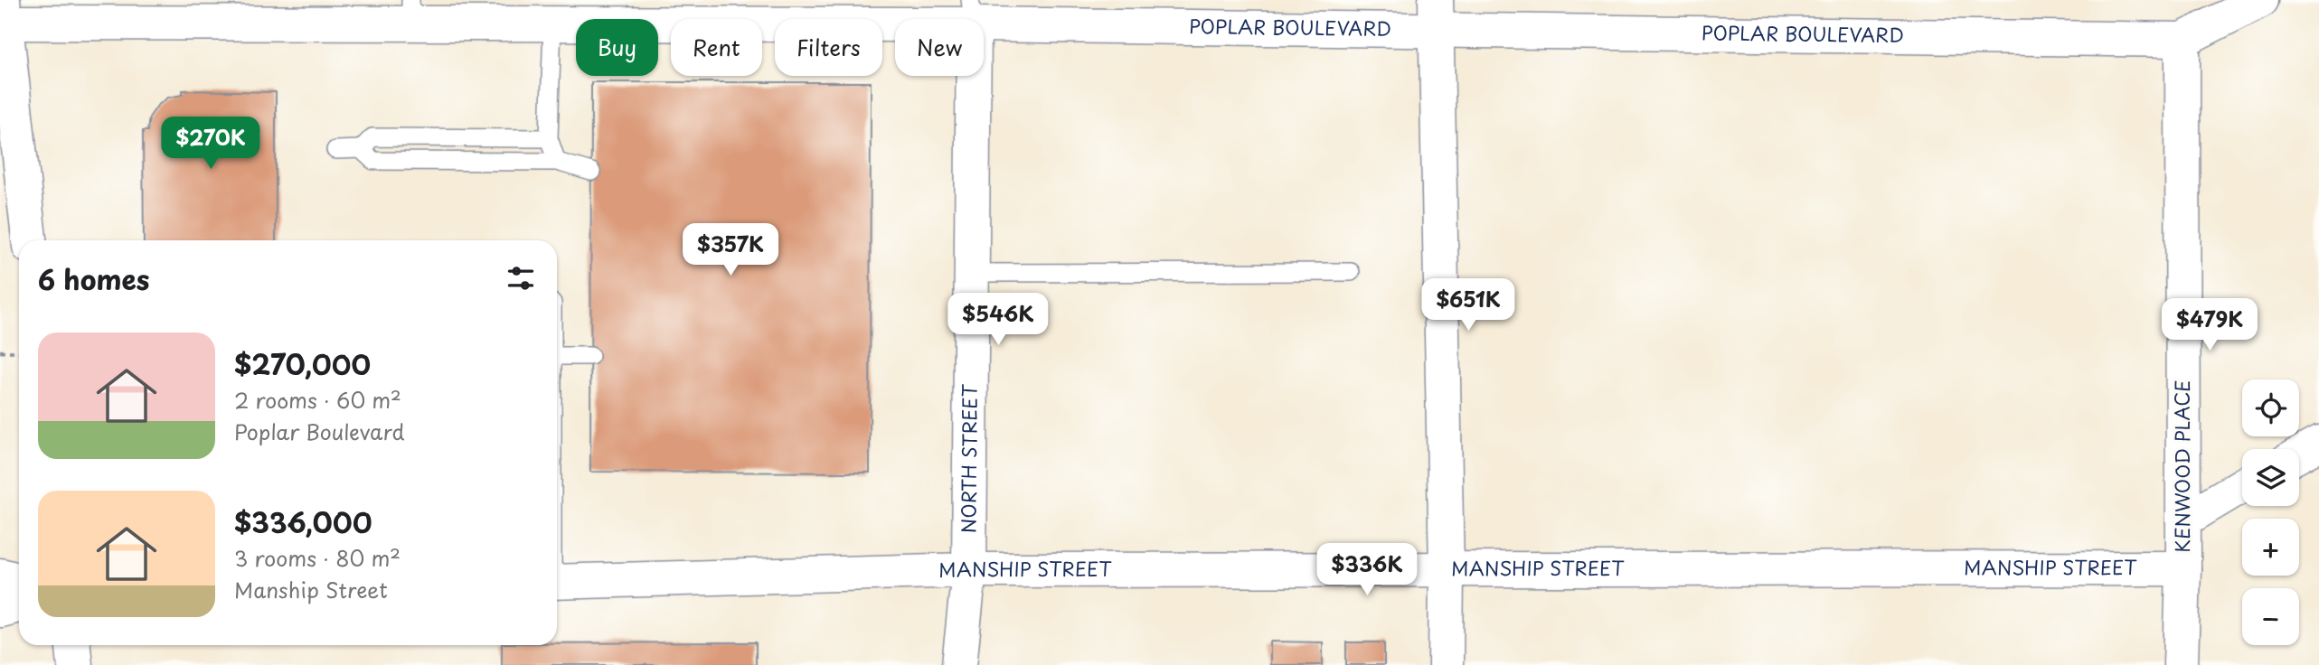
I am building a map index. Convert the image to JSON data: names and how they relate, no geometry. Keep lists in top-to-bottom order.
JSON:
{
  "streets": {
    "street": [
      "POPLAR BOULEVARD",
      "NORTH STREET",
      "KENWOOD PLACE",
      "MANSHIP STREET"
    ]
  },
  "crossings": [
    ["POPLAR BOULEVARD", "NORTH STREET"],
    ["POPLAR BOULEVARD", "KENWOOD PLACE"],
    ["NORTH STREET", "MANSHIP STREET"],
    ["KENWOOD PLACE", "MANSHIP STREET"]
  ],
  "page": {
    "chip": [
      "Buy",
      "Rent",
      "Filters",
      "New"
    ],
    "price": [
      "$270K",
      "$357K",
      "$651K",
      "$546K",
      "$479K",
      "$336K"
    ],
    "heading": "6 homes",
    "list": [
      {
        "name": "$270,000",
        "note": "2 rooms · 60 m² · Poplar Boulevard"
      },
      {
        "name": "$336,000",
        "note": "3 rooms · 80 m² · Manship Street"
      }
    ],
    "map_buttons": ["+", "−"]
  }
}
